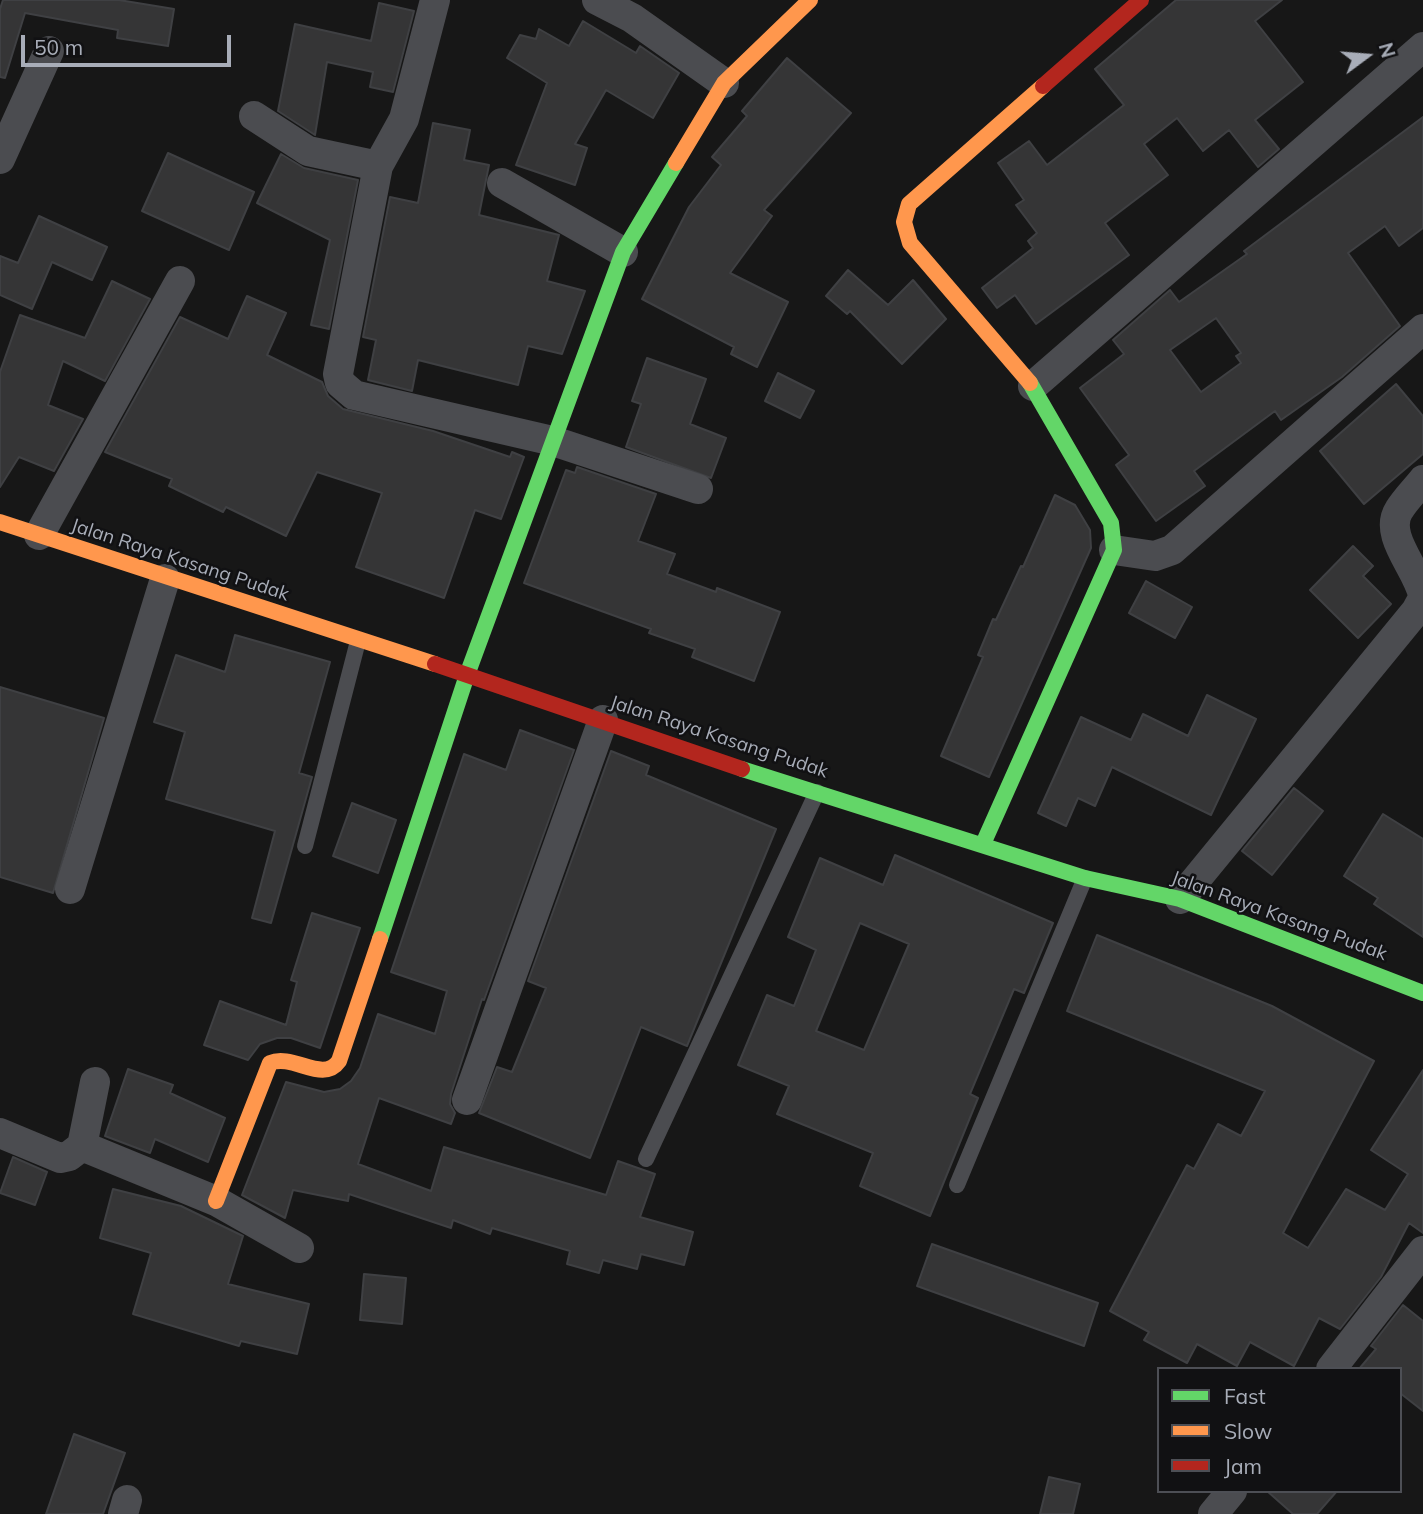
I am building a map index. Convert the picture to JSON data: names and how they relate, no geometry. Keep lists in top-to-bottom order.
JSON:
{
  "streets": {
    "street": ["Jalan Raya Kasang Pudak"]
  },
  "legend": ["Fast", "Slow", "Jam"],
  "scale_bar": "50 m",
  "north": "right"
}
